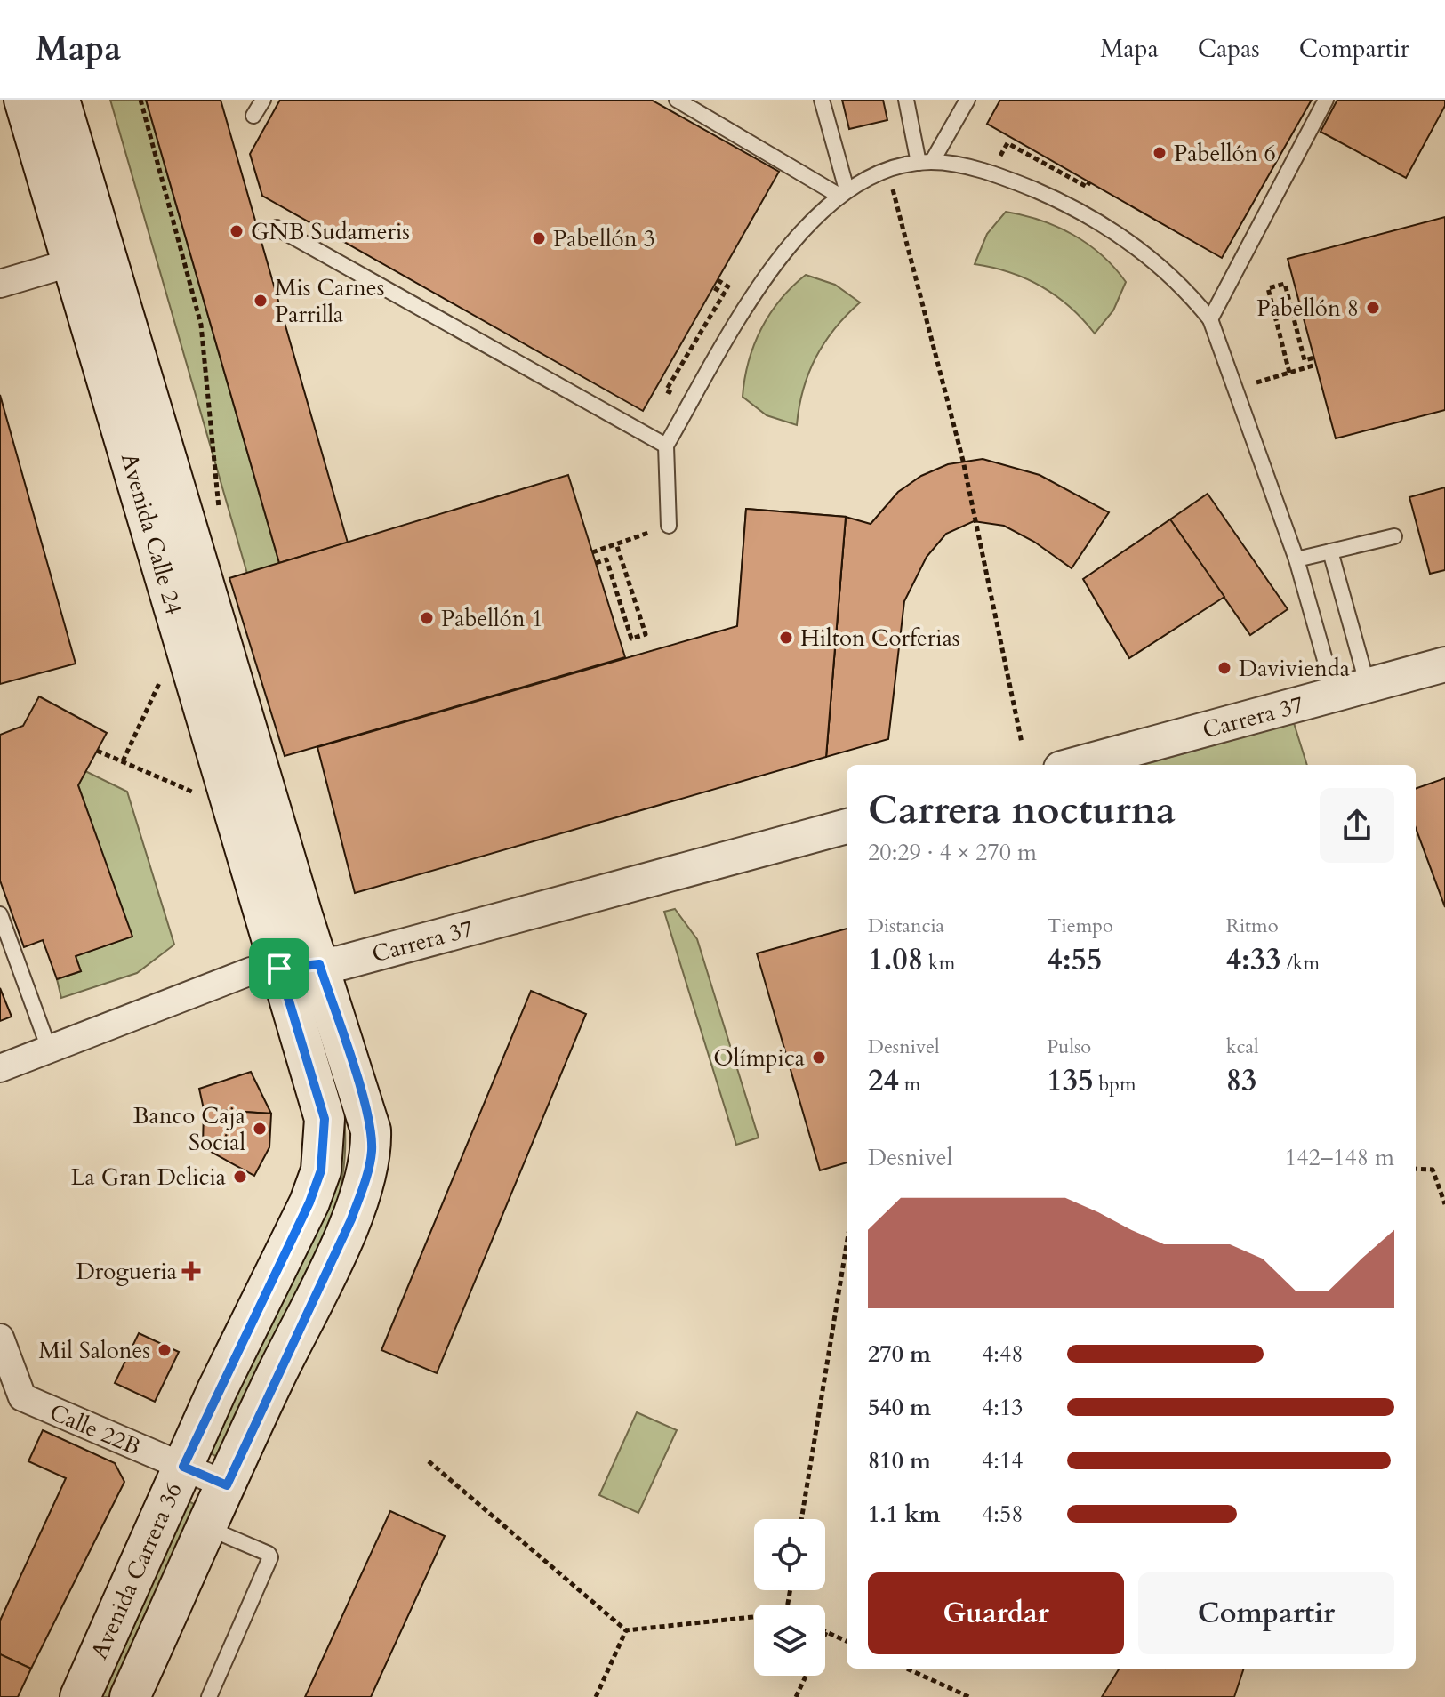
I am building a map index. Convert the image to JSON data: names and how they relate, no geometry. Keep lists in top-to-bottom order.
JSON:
{
  "streets": {
    "main road": ["Avenida Calle 24", "Avenida Carrera 36"],
    "street": ["Carrera 37", "Calle 22B"]
  },
  "crossings": [
    ["Avenida Calle 24", "Carrera 37"],
    ["Avenida Calle 24", "Avenida Carrera 36"],
    ["Carrera 37", "Avenida Carrera 36"],
    ["Calle 22B", "Avenida Carrera 36"]
  ],
  "places": {
    "other": [
      "Pabellón 6",
      "GNB Sudameris",
      "Pabellón 3",
      "Mis Carnes Parrilla",
      "Pabellón 8",
      "Pabellón 1",
      "Hilton Corferias",
      "Davivienda",
      "Olímpica",
      "Banco Caja Social",
      "La Gran Delicia",
      "Mil Salones"
    ],
    "health": ["Drogueria"]
  },
  "page": {
    "header": "Mapa",
    "nav": ["Mapa", "Capas", "Compartir"],
    "heading": ["Carrera nocturna", "20:29 · 4 × 270 m"],
    "stats": [
      ["Distancia", "1.08 km"],
      ["Tiempo", "4:55"],
      ["Ritmo", "4:33 /km"],
      ["Desnivel", "24 m"],
      ["Pulso", "135 bpm"],
      ["kcal", "83"]
    ],
    "chart": ["Desnivel", "142–148 m"],
    "list": [
      {
        "name": "270 m",
        "note": "4:48"
      },
      {
        "name": "540 m",
        "note": "4:13"
      },
      {
        "name": "810 m",
        "note": "4:14"
      },
      {
        "name": "1.1 km",
        "note": "4:58"
      }
    ],
    "buttons": ["Guardar", "Compartir"]
  }
}
